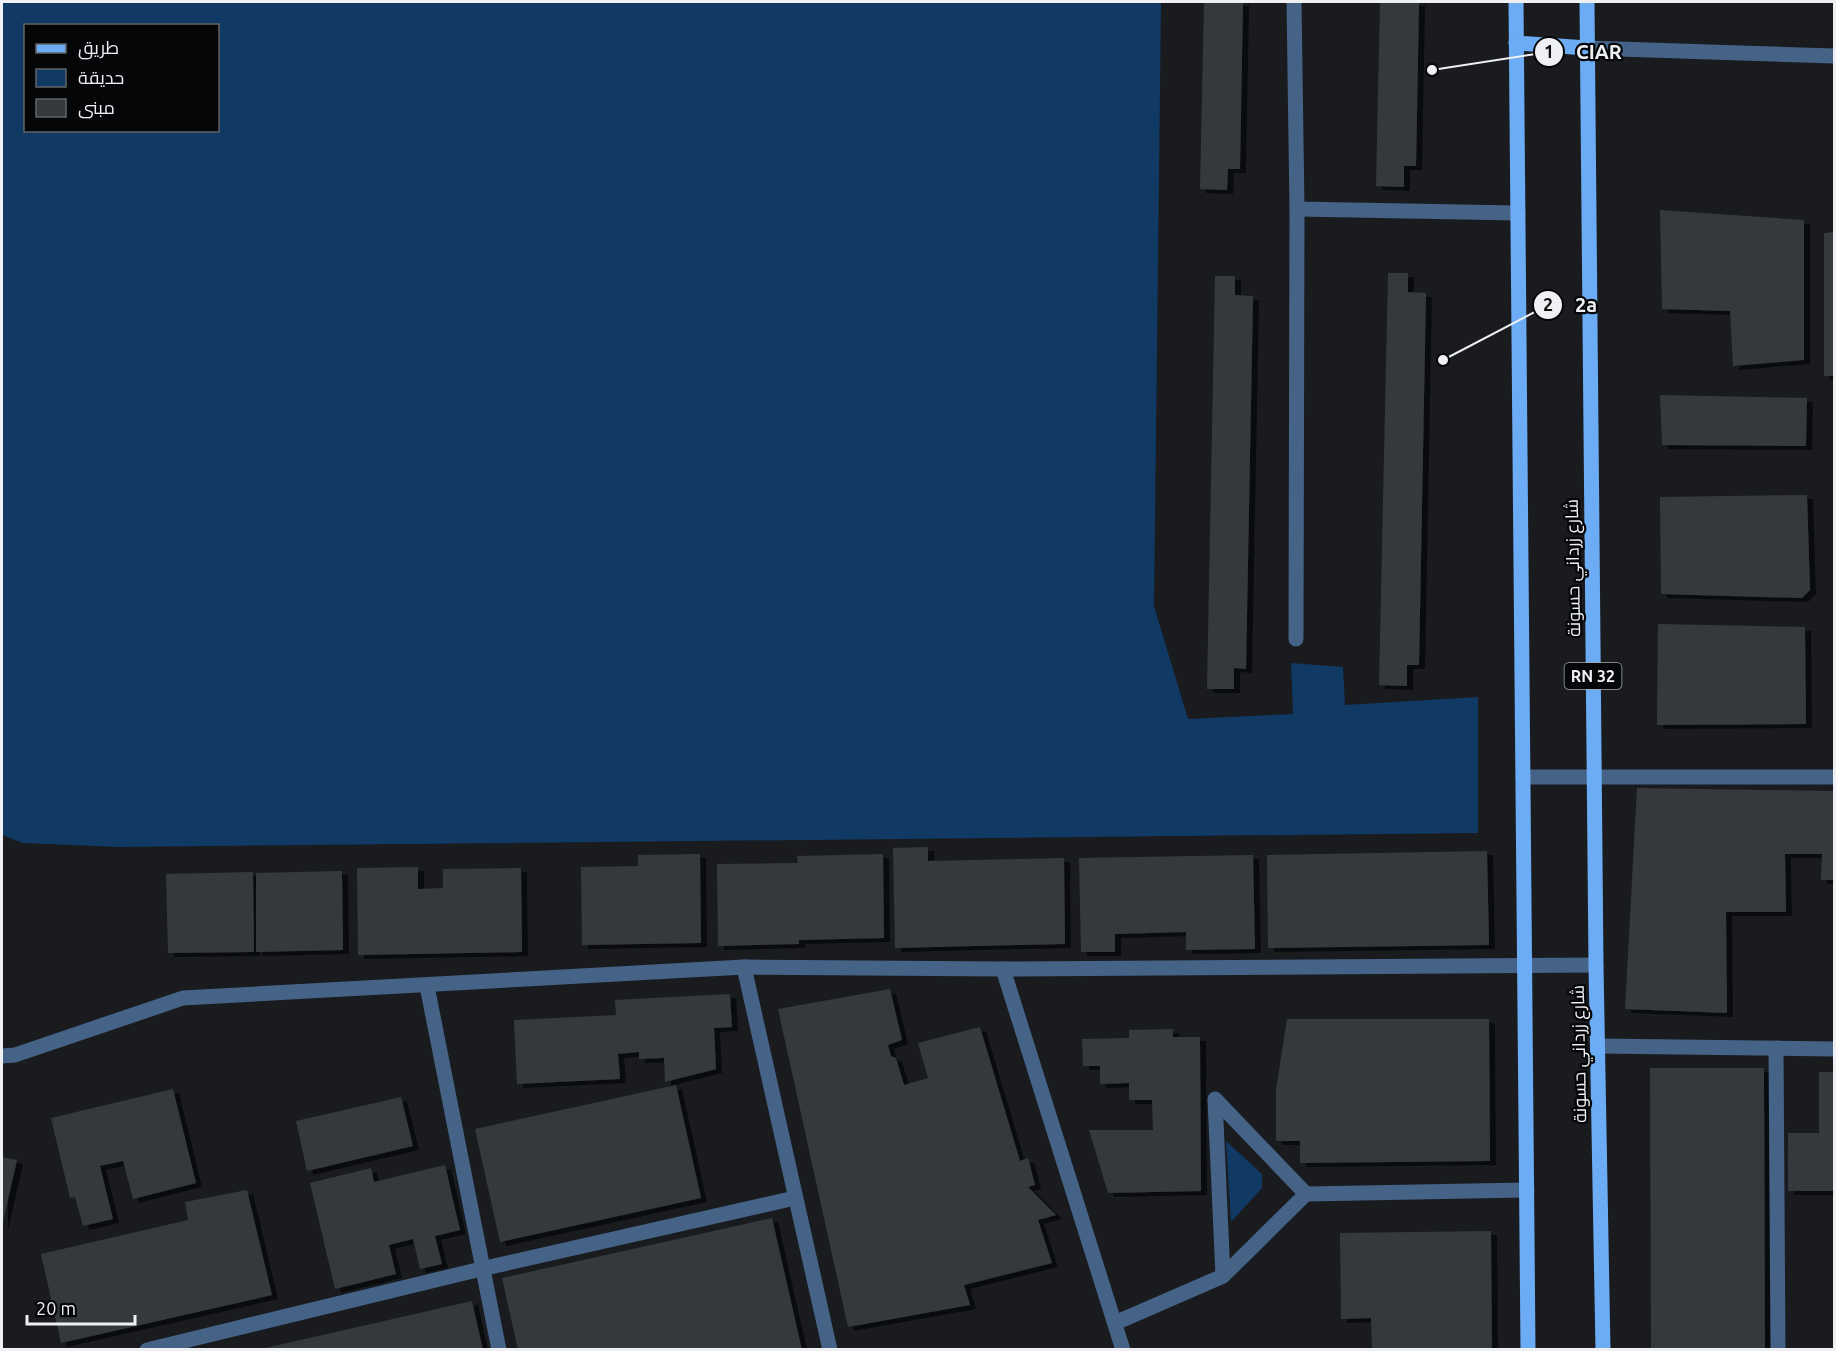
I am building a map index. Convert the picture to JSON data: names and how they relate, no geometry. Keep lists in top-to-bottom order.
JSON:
{
  "streets": {
    "main road": ["شارع زرداني حسونة", "RN 32"]
  },
  "places": ["CIAR", "2a"],
  "legend": ["طريق", "حديقة", "مبنى"],
  "scale_bar": "20 m"
}
